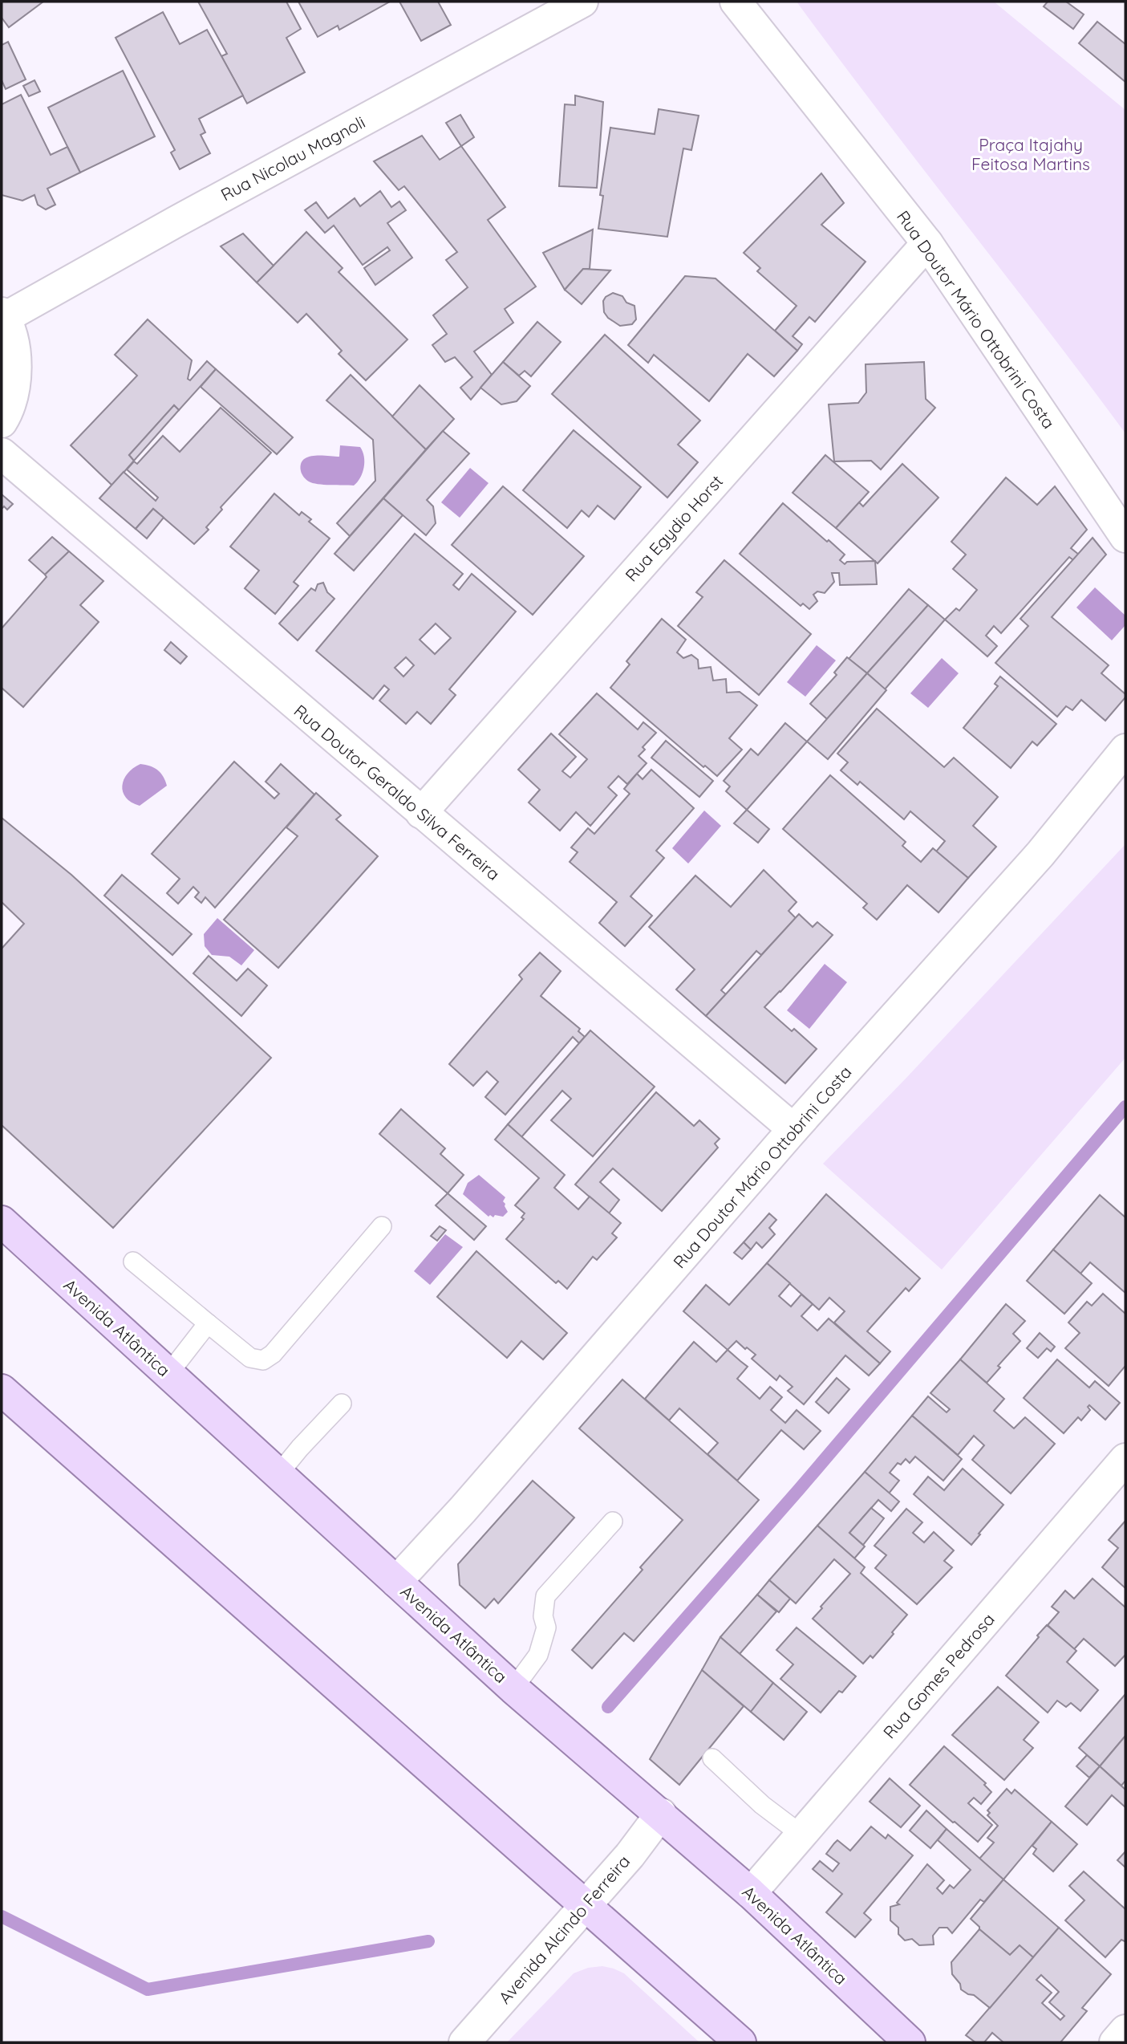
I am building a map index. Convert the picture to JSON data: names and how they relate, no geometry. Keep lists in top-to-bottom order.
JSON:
{
  "streets": {
    "main road": ["Avenida Atlântica"],
    "street": [
      "Rua Nicolau Magnoli",
      "Rua Doutor Mário Ottobrini Costa",
      "Rua Egydio Horst",
      "Rua Doutor Geraldo Silva Ferreira",
      "Rua Gomes Pedrosa",
      "Avenida Alcindo Ferreira"
    ]
  },
  "crossings": [
    ["Rua Doutor Mário Ottobrini Costa", "Rua Egydio Horst"],
    ["Rua Doutor Mário Ottobrini Costa", "Rua Doutor Geraldo Silva Ferreira"],
    ["Rua Doutor Mário Ottobrini Costa", "Avenida Atlântica"],
    ["Rua Egydio Horst", "Rua Doutor Geraldo Silva Ferreira"],
    ["Avenida Atlântica", "Rua Gomes Pedrosa"],
    ["Avenida Atlântica", "Avenida Alcindo Ferreira"]
  ],
  "parks": ["Praça Itajahy Feitosa Martins"]
}
